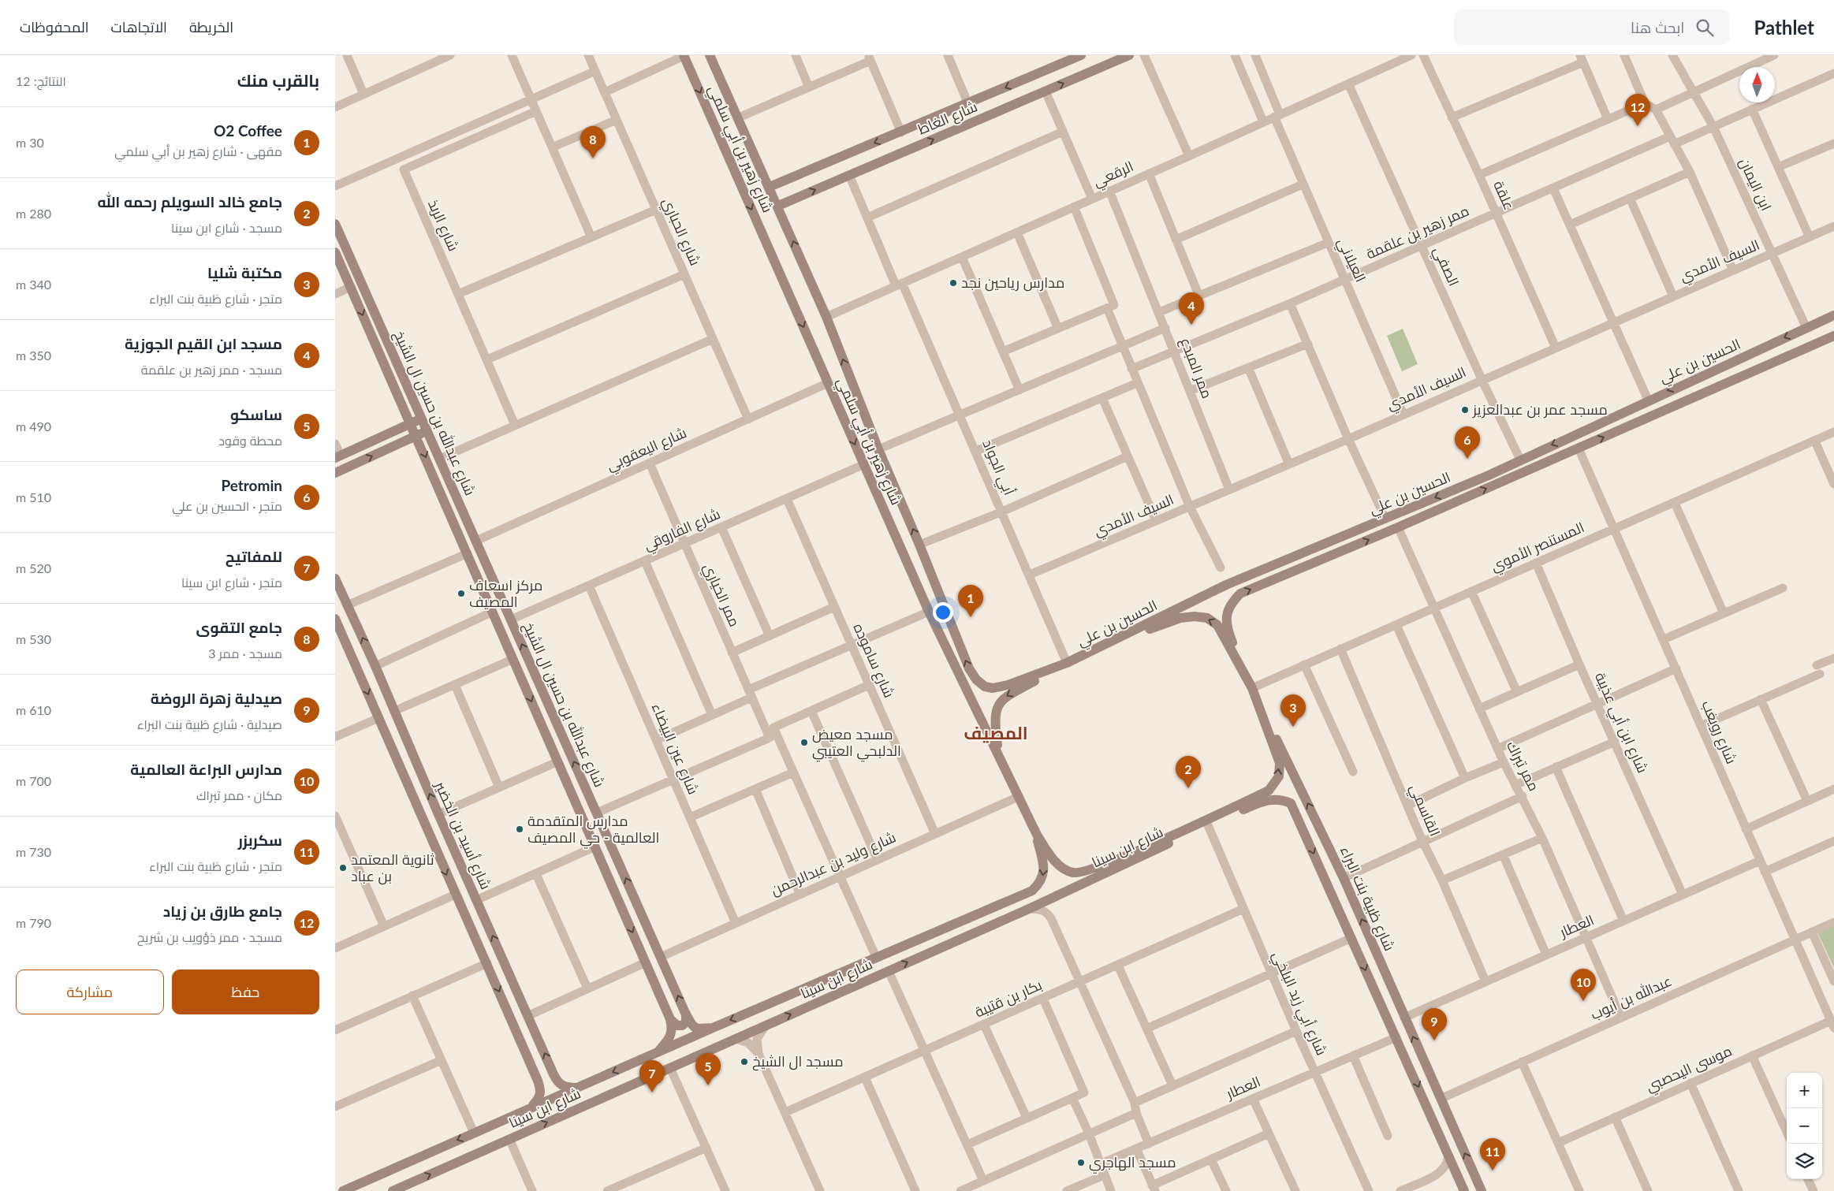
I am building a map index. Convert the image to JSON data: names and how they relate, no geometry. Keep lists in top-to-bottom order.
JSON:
{
  "streets": {
    "street": [
      "شارع الغاط",
      "شارع زهير بن أبي سلمي",
      "الرقعي",
      "ابن اليمان",
      "علقة",
      "شارع الربذ",
      "شارع الحباري",
      "ممر زهير بن علقمة",
      "العيلاني",
      "السيف الأمدي",
      "الصفي",
      "الحسين بن علي",
      "ممر المبدع",
      "شارع عبدالله بن حسين ال الشيخ",
      "شارع اليعقوبي",
      "أبي الجواد",
      "شارع الفاروقي",
      "المستنصر الأموي",
      "ممر الخياري",
      "شارع ساموده",
      "شارع ابن أبي عذيبة",
      "شارع رويغب",
      "شارع عين البيضاء",
      "ممر تبراك",
      "القاسمي",
      "شارع أسيد بن الخضير",
      "شارع ابن سينا",
      "شارع وليد بن عبدالرحمن",
      "شارع ظبية بنت البراء",
      "العطار",
      "عبدالله بن أيوب",
      "بكار بن قتيبة",
      "شارع أبي زيد البلخي",
      "موسى اليحصبي"
    ]
  },
  "crossings": [
    ["شارع الغاط", "شارع زهير بن أبي سلمي"],
    ["شارع الغاط", "أبي الجواد"],
    ["شارع زهير بن أبي سلمي", "الرقعي"],
    ["شارع زهير بن أبي سلمي", "الحسين بن علي"],
    ["شارع زهير بن أبي سلمي", "شارع اليعقوبي"],
    ["شارع زهير بن أبي سلمي", "شارع الفاروقي"],
    ["شارع زهير بن أبي سلمي", "شارع ابن سينا"],
    ["شارع زهير بن أبي سلمي", "شارع وليد بن عبدالرحمن"],
    ["الرقعي", "العيلاني"],
    ["الرقعي", "الصفي"],
    ["الرقعي", "ممر المبدع"],
    ["الرقعي", "أبي الجواد"],
    ["ابن اليمان", "ممر زهير بن علقمة"],
    ["ابن اليمان", "السيف الأمدي"],
    ["ابن اليمان", "الحسين بن علي"],
    ["علقة", "ممر زهير بن علقمة"],
    ["علقة", "السيف الأمدي"],
    ["شارع الحباري", "شارع اليعقوبي"],
    ["ممر زهير بن علقمة", "العيلاني"],
    ["ممر زهير بن علقمة", "الصفي"],
    ["ممر زهير بن علقمة", "ممر المبدع"],
    ["العيلاني", "السيف الأمدي"],
    ["السيف الأمدي", "الصفي"],
    ["السيف الأمدي", "ممر المبدع"],
    ["السيف الأمدي", "أبي الجواد"],
    ["الصفي", "الحسين بن علي"],
    ["الحسين بن علي", "أبي الجواد"],
    ["الحسين بن علي", "شارع رويغب"],
    ["الحسين بن علي", "ممر تبراك"],
    ["الحسين بن علي", "شارع ظبية بنت البراء"],
    ["شارع عبدالله بن حسين ال الشيخ", "شارع اليعقوبي"],
    ["شارع عبدالله بن حسين ال الشيخ", "شارع الفاروقي"],
    ["شارع عبدالله بن حسين ال الشيخ", "شارع ابن سينا"],
    ["شارع عبدالله بن حسين ال الشيخ", "شارع وليد بن عبدالرحمن"],
    ["شارع اليعقوبي", "ممر الخياري"],
    ["شارع الفاروقي", "ممر الخياري"],
    ["شارع الفاروقي", "شارع ساموده"],
    ["شارع الفاروقي", "شارع عين البيضاء"],
    ["المستنصر الأموي", "شارع ابن أبي عذيبة"],
    ["المستنصر الأموي", "شارع رويغب"],
    ["المستنصر الأموي", "ممر تبراك"],
    ["المستنصر الأموي", "القاسمي"],
    ["المستنصر الأموي", "شارع ظبية بنت البراء"],
    ["شارع ساموده", "شارع وليد بن عبدالرحمن"],
    ["شارع ابن أبي عذيبة", "العطار"],
    ["شارع رويغب", "العطار"],
    ["شارع رويغب", "عبدالله بن أيوب"],
    ["شارع رويغب", "موسى اليحصبي"],
    ["شارع عين البيضاء", "شارع وليد بن عبدالرحمن"],
    ["ممر تبراك", "العطار"],
    ["ممر تبراك", "عبدالله بن أيوب"],
    ["القاسمي", "العطار"],
    ["شارع أسيد بن الخضير", "شارع ابن سينا"],
    ["شارع ابن سينا", "شارع أبي زيد البلخي"],
    ["شارع ظبية بنت البراء", "العطار"],
    ["شارع ظبية بنت البراء", "عبدالله بن أيوب"],
    ["العطار", "شارع أبي زيد البلخي"],
    ["بكار بن قتيبة", "شارع أبي زيد البلخي"]
  ],
  "districts": ["المصيف"],
  "places": [
    "مدارس رياحين نجد",
    "مسجد عمر بن عبدالعزيز",
    "مركز اسعاف المصيف",
    "مسجد معيض الدلبحي العتيبي",
    "مدارس المتقدمة العالمية - حي المصيف",
    "ثانوية المعتمد بن عباد",
    "مسجد ال الشيخ",
    "مسجد الهاجري"
  ],
  "north": "top",
  "page": {
    "header": "Pathlet",
    "search": "ابحث هنا",
    "nav": ["الخريطة", "الاتجاهات", "المحفوظات"],
    "heading": ["بالقرب منك", "النتائج: 12"],
    "pins": [
      "12",
      "8",
      "4",
      "6",
      "1",
      "3",
      "2",
      "10",
      "9",
      "5",
      "7",
      "11"
    ],
    "list": [
      {
        "mark": "1",
        "name": "O2 Coffee",
        "note": "مقهى · شارع زهير بن أبي سلمي",
        "value": "30 m"
      },
      {
        "mark": "2",
        "name": "جامع خالد السويلم رحمه الله",
        "note": "مسجد · شارع ابن سينا",
        "value": "280 m"
      },
      {
        "mark": "3",
        "name": "مكتبة شليا",
        "note": "متجر · شارع ظبية بنت البراء",
        "value": "340 m"
      },
      {
        "mark": "4",
        "name": "مسجد ابن القيم الجوزية",
        "note": "مسجد · ممر زهير بن علقمة",
        "value": "350 m"
      },
      {
        "mark": "5",
        "name": "ساسكو",
        "note": "محطة وقود",
        "value": "490 m"
      },
      {
        "mark": "6",
        "name": "Petromin",
        "note": "متجر · الحسين بن علي",
        "value": "510 m"
      },
      {
        "mark": "7",
        "name": "للمفاتيح",
        "note": "متجر · شارع ابن سينا",
        "value": "520 m"
      },
      {
        "mark": "8",
        "name": "جامع التقوى",
        "note": "مسجد · ممر 3",
        "value": "530 m"
      },
      {
        "mark": "9",
        "name": "صيدلية زهرة الروضة",
        "note": "صيدلية · شارع ظبية بنت البراء",
        "value": "610 m"
      },
      {
        "mark": "10",
        "name": "مدارس البراعة العالمية",
        "note": "مكان · ممر تبراك",
        "value": "700 m"
      },
      {
        "mark": "11",
        "name": "سكربزر",
        "note": "متجر · شارع ظبية بنت البراء",
        "value": "730 m"
      },
      {
        "mark": "12",
        "name": "جامع طارق بن زياد",
        "note": "مسجد · ممر ذؤويب بن شريح",
        "value": "790 m"
      }
    ],
    "buttons": ["حفظ", "مشاركة"],
    "map_buttons": ["+", "−"]
  }
}
